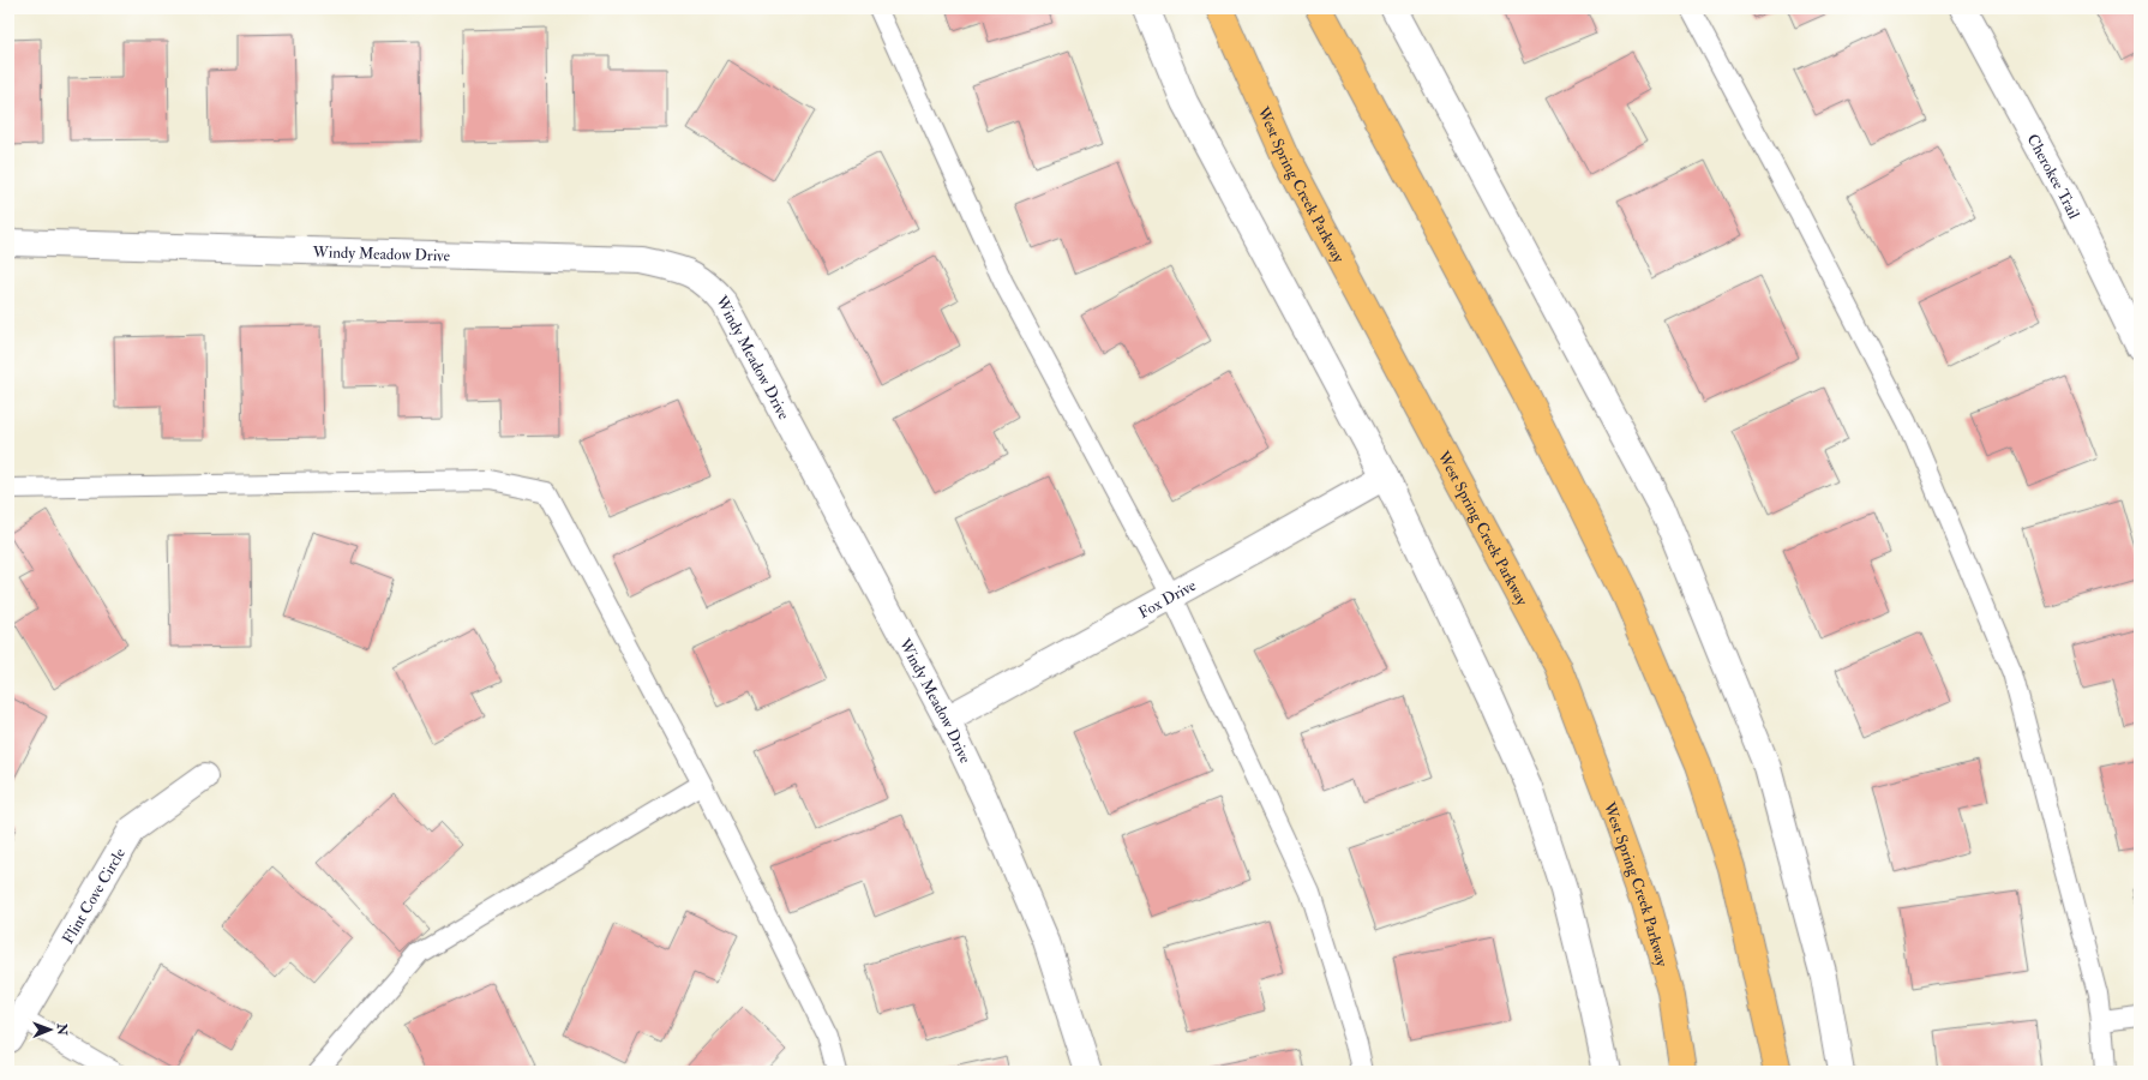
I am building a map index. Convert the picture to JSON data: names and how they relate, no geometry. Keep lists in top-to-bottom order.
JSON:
{
  "streets": {
    "main road": ["West Spring Creek Parkway"],
    "street": [
      "Cherokee Trail",
      "Windy Meadow Drive",
      "Fox Drive",
      "Flint Cove Circle"
    ]
  },
  "crossings": [
    ["Windy Meadow Drive", "Fox Drive"]
  ],
  "north": "right"
}
